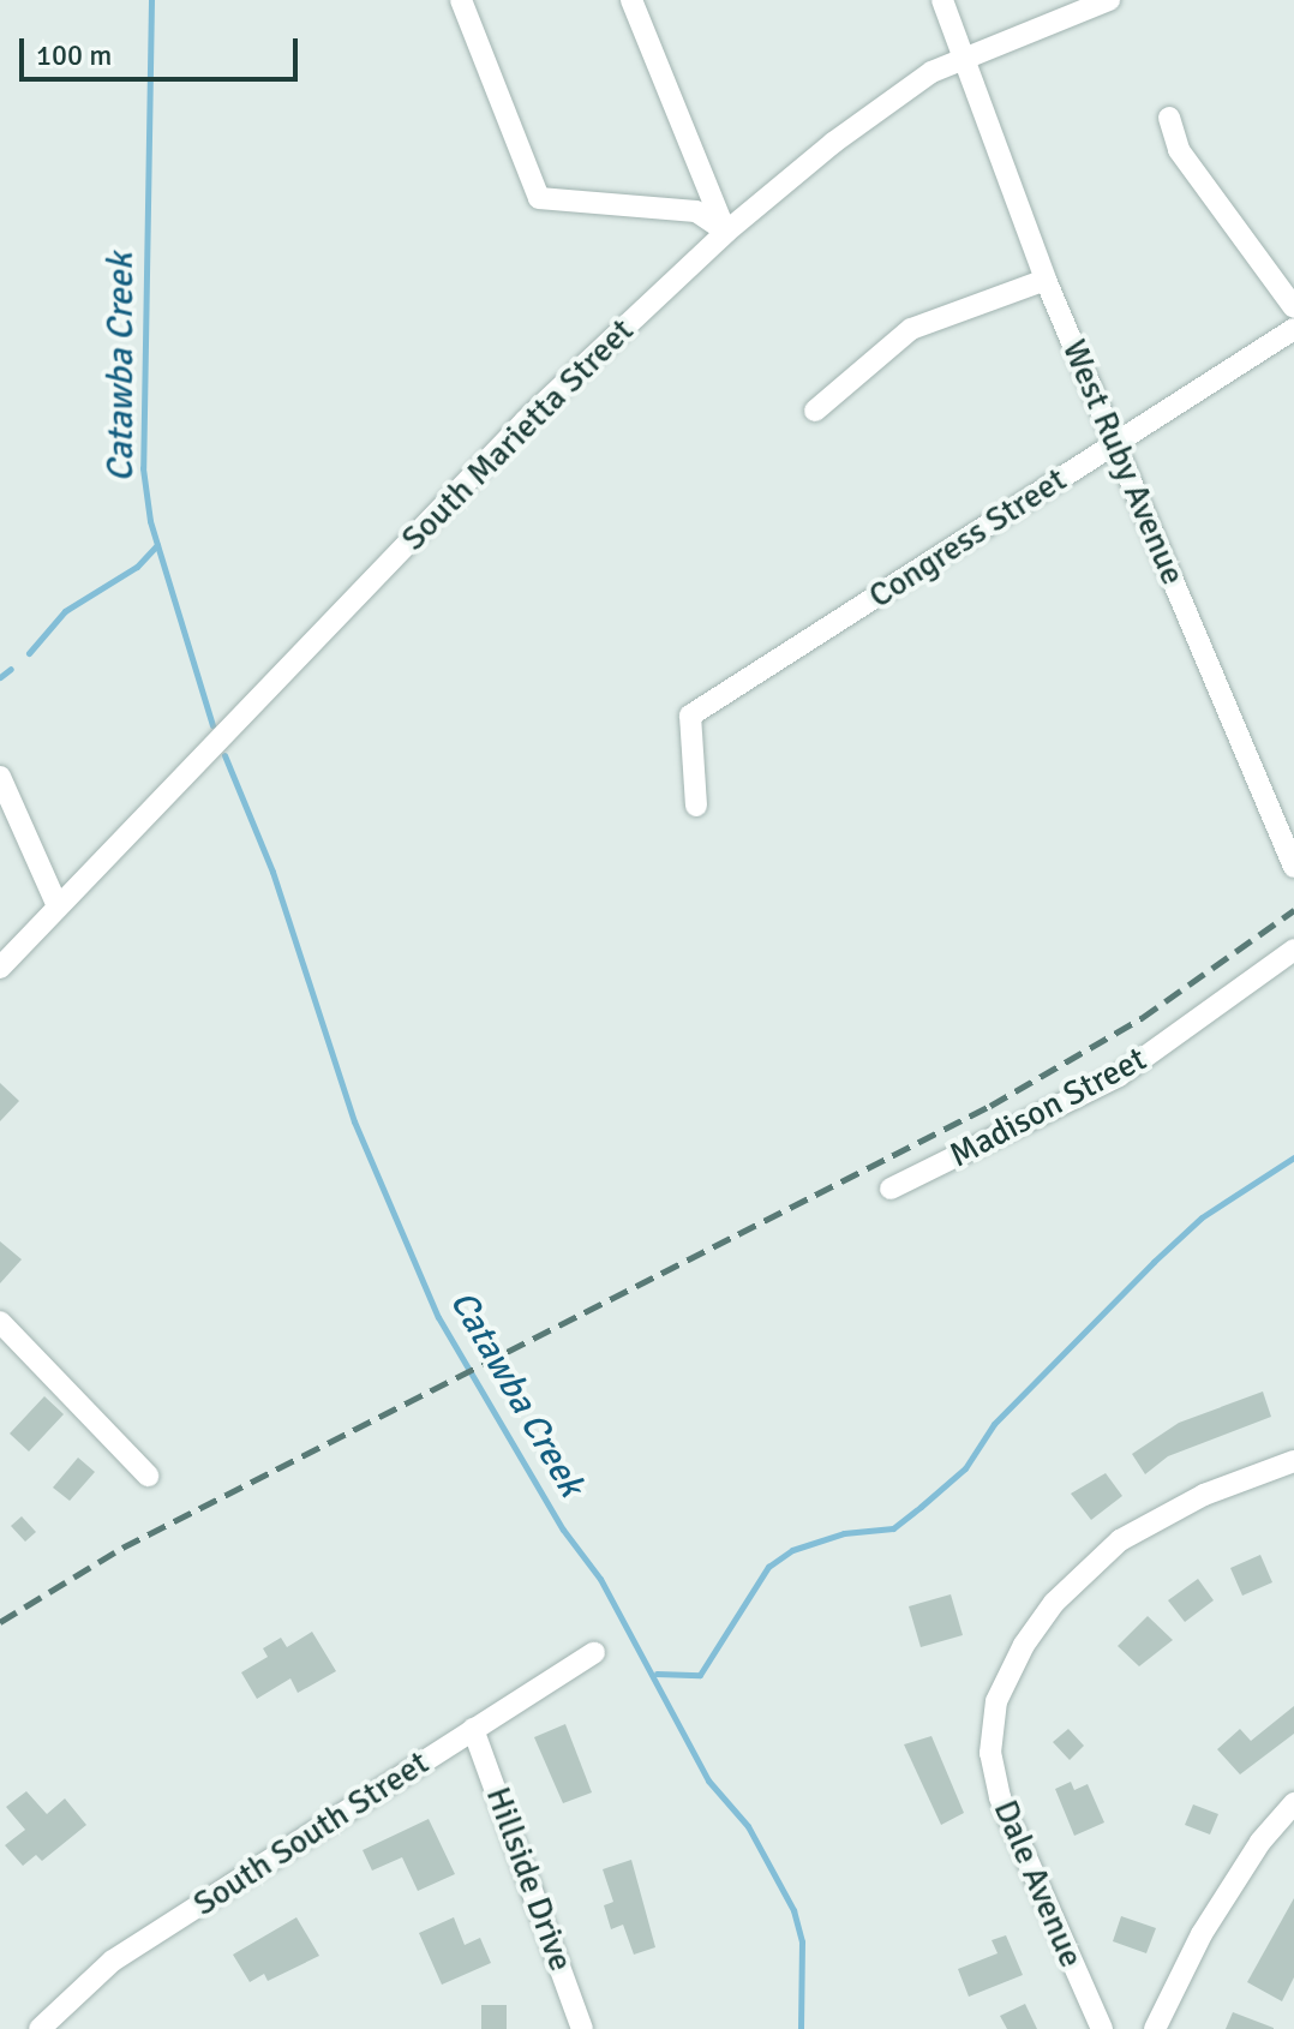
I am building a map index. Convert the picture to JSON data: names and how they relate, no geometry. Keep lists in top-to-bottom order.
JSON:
{
  "streets": {
    "street": [
      "South Marietta Street",
      "West Ruby Avenue",
      "Congress Street",
      "Madison Street",
      "South South Street",
      "Hillside Drive",
      "Dale Avenue"
    ]
  },
  "crossings": [
    ["South Marietta Street", "West Ruby Avenue"],
    ["West Ruby Avenue", "Congress Street"],
    ["South South Street", "Hillside Drive"]
  ],
  "water": ["Catawba Creek"],
  "scale_bar": "100 m"
}
